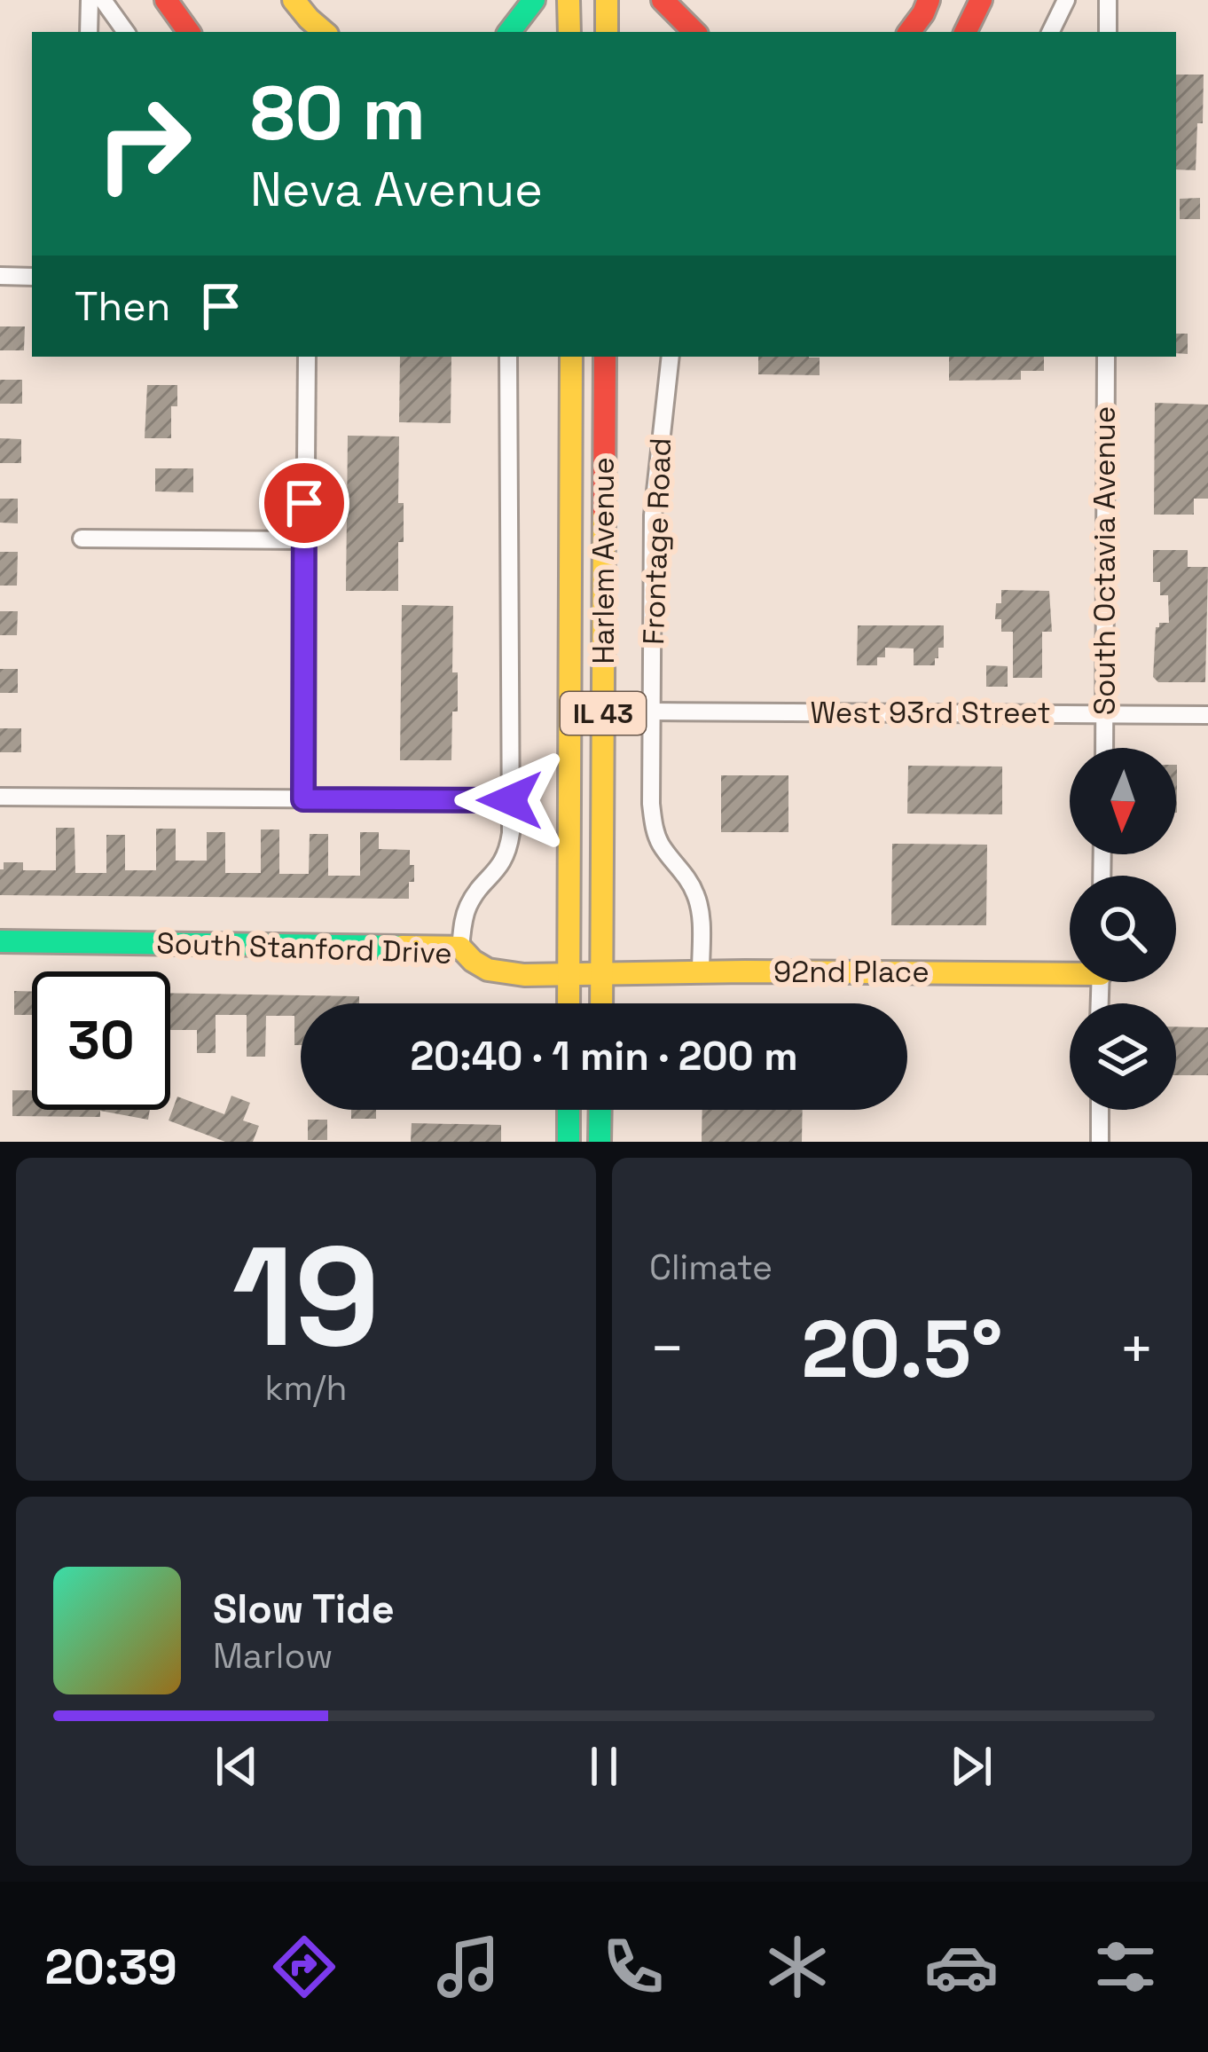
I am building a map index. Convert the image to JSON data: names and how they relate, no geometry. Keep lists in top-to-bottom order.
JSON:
{
  "streets": {
    "main road": [
      "Harlem Avenue",
      "IL 43",
      "South Stanford Drive",
      "92nd Place"
    ],
    "street": ["Frontage Road", "South Octavia Avenue", "West 93rd Street"]
  },
  "crossings": [
    ["Frontage Road", "West 93rd Street"],
    ["Frontage Road", "92nd Place"],
    ["Harlem Avenue", "South Stanford Drive"],
    ["Harlem Avenue", "92nd Place"],
    ["South Octavia Avenue", "West 93rd Street"],
    ["South Stanford Drive", "92nd Place"]
  ],
  "north": "bottom",
  "page": {
    "turn": ["80 m", "Neva Avenue"],
    "then": "Then",
    "limit": "30",
    "trip": "20:40 · 1 min · 200 m",
    "tile": [
      ["19", "km/h"],
      "Climate"
    ],
    "heat": ["−", "20.5°", "+"],
    "song": ["Slow Tide", "Marlow"],
    "tabs": "20:39"
  }
}
